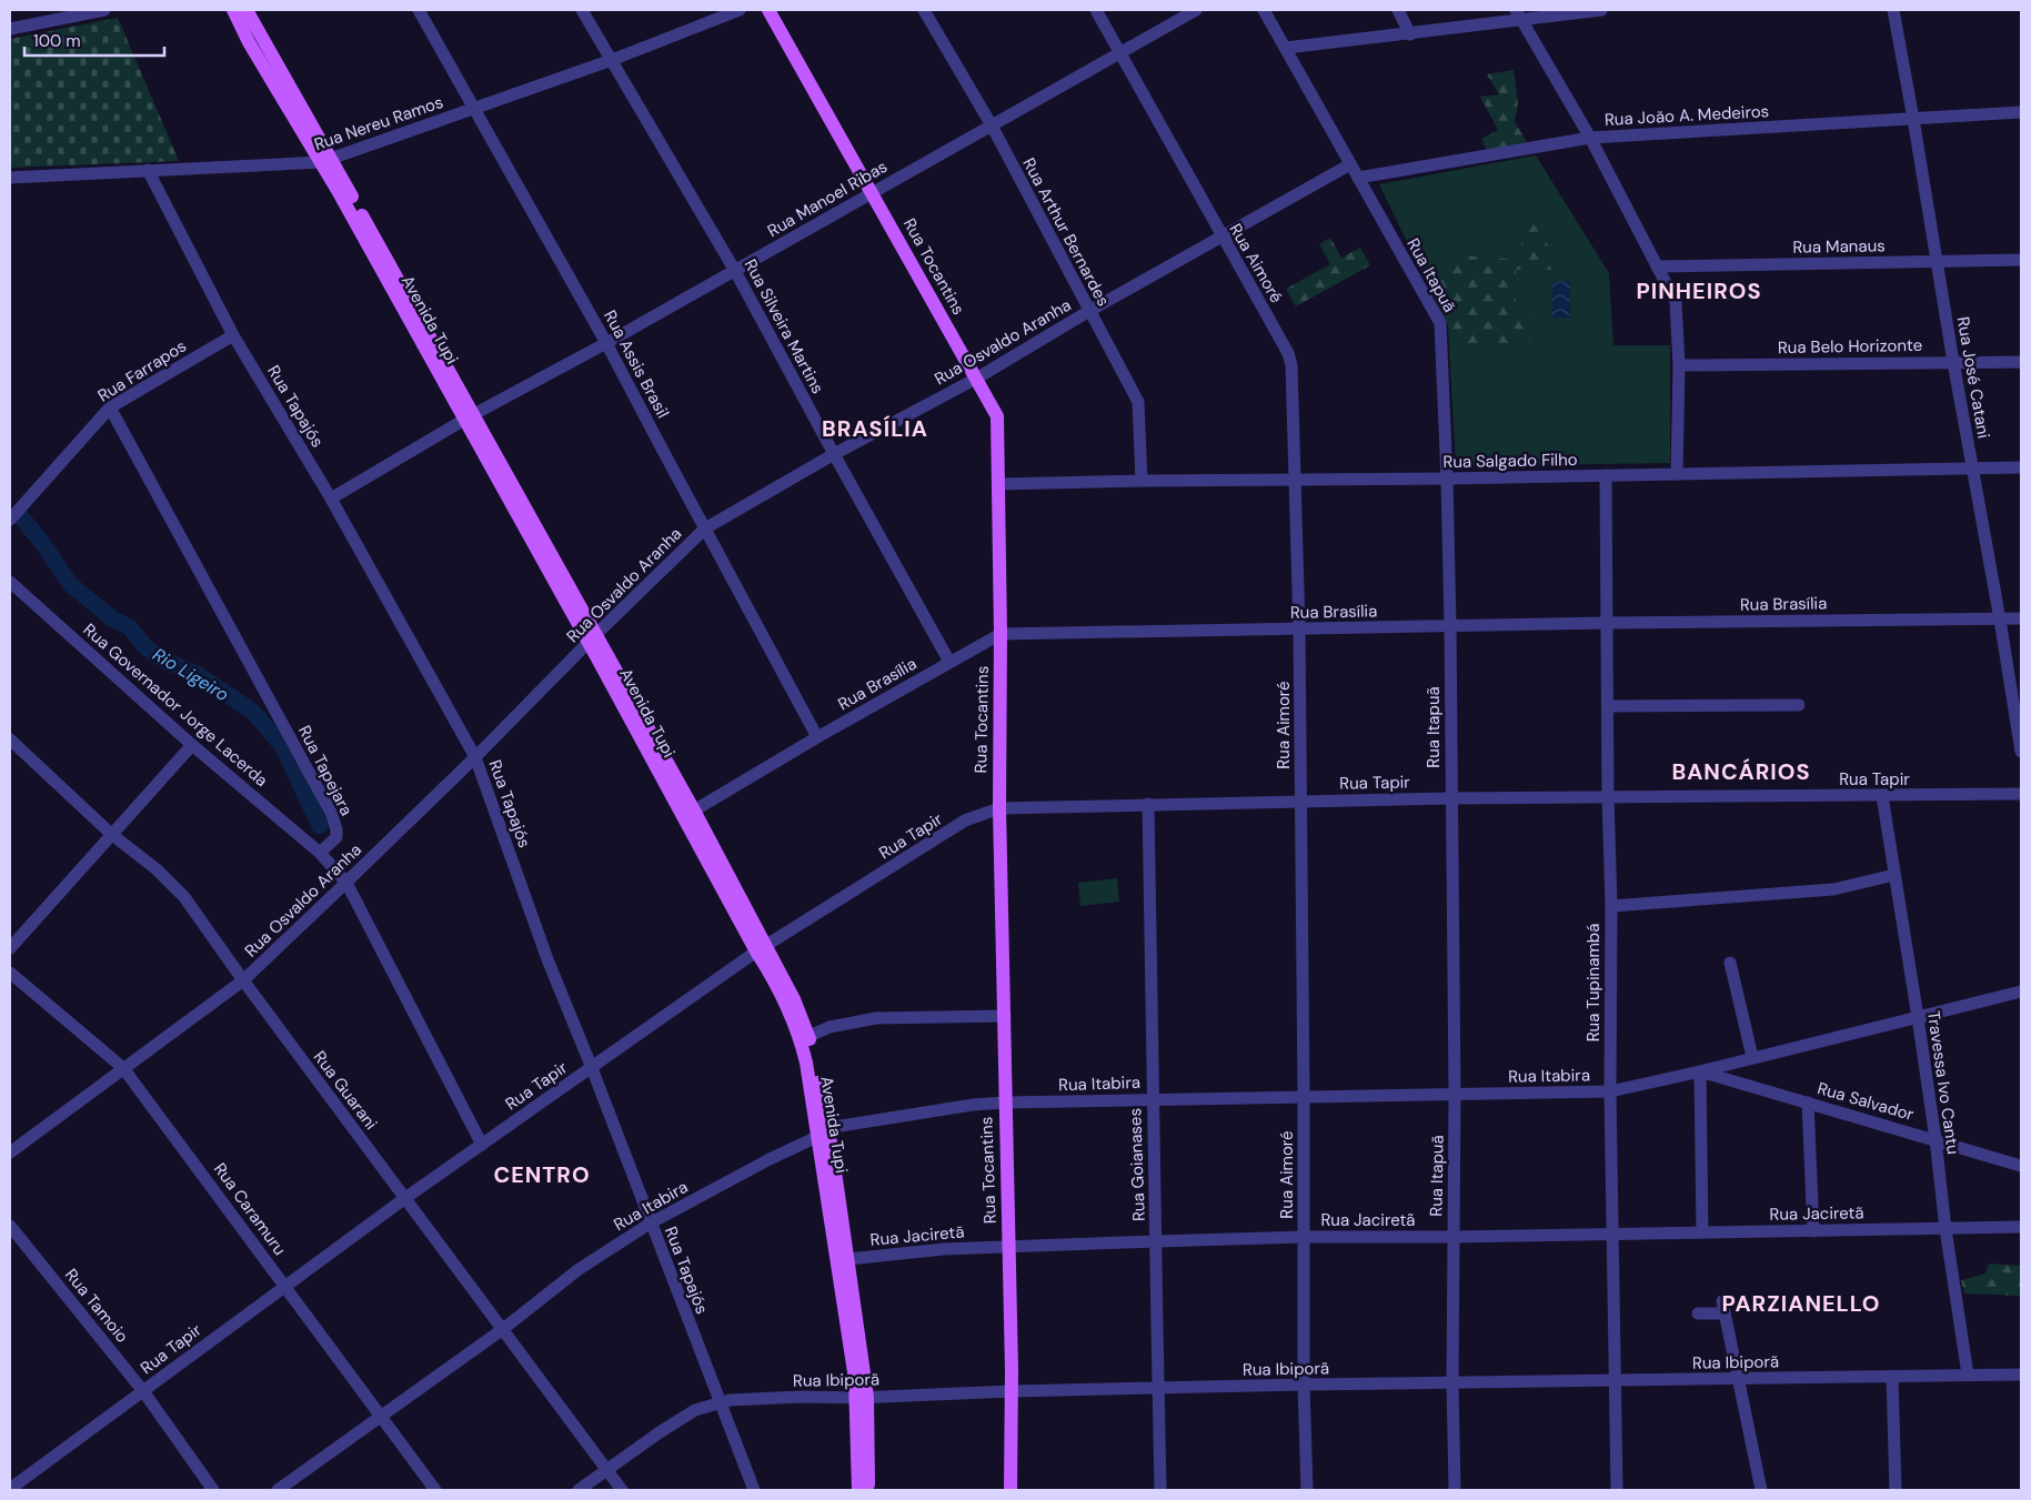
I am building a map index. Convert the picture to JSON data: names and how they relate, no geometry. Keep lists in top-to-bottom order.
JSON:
{
  "streets": {
    "main road": ["Rua Tocantins", "Avenida Tupi"],
    "street": [
      "Rua João A. Medeiros",
      "Rua Nereu Ramos",
      "Rua Manoel Ribas",
      "Rua Arthur Bernardes",
      "Rua Manaus",
      "Rua Aimoré",
      "Rua Itapuã",
      "Rua Silveira Martins",
      "Rua Osvaldo Aranha",
      "Rua Belo Horizonte",
      "Rua Assis Brasil",
      "Rua Farrapos",
      "Rua José Catani",
      "Rua Tapajós",
      "Rua Salgado Filho",
      "Rua Brasília",
      "Rua Governador Jorge Lacerda",
      "Rua Tapejara",
      "Rua Tapir",
      "Rua Tupinambá",
      "Rua Itabira",
      "Travessa Ivo Cantu",
      "Rua Guarani",
      "Rua Salvador",
      "Rua Goianases",
      "Rua Caramuru",
      "Rua Jaciretã",
      "Rua Tamoio",
      "Rua Ibiporã"
    ]
  },
  "crossings": [
    ["Rua João A. Medeiros", "Rua Itapuã"],
    ["Rua João A. Medeiros", "Rua José Catani"],
    ["Rua Nereu Ramos", "Avenida Tupi"],
    ["Rua Nereu Ramos", "Rua Silveira Martins"],
    ["Rua Nereu Ramos", "Rua Assis Brasil"],
    ["Rua Nereu Ramos", "Rua Tapajós"],
    ["Rua Manoel Ribas", "Rua Arthur Bernardes"],
    ["Rua Manoel Ribas", "Rua Aimoré"],
    ["Rua Manoel Ribas", "Rua Tocantins"],
    ["Rua Manoel Ribas", "Avenida Tupi"],
    ["Rua Manoel Ribas", "Rua Silveira Martins"],
    ["Rua Manoel Ribas", "Rua Assis Brasil"],
    ["Rua Manoel Ribas", "Rua Tapajós"],
    ["Rua Arthur Bernardes", "Rua Osvaldo Aranha"],
    ["Rua Arthur Bernardes", "Rua Salgado Filho"],
    ["Rua Manaus", "Rua José Catani"],
    ["Rua Aimoré", "Rua Osvaldo Aranha"],
    ["Rua Aimoré", "Rua Salgado Filho"],
    ["Rua Aimoré", "Rua Brasília"],
    ["Rua Aimoré", "Rua Tapir"],
    ["Rua Aimoré", "Rua Itabira"],
    ["Rua Aimoré", "Rua Jaciretã"],
    ["Rua Aimoré", "Rua Ibiporã"],
    ["Rua Tocantins", "Rua Osvaldo Aranha"],
    ["Rua Tocantins", "Rua Salgado Filho"],
    ["Rua Tocantins", "Rua Brasília"],
    ["Rua Tocantins", "Rua Tapir"],
    ["Rua Tocantins", "Rua Itabira"],
    ["Rua Tocantins", "Rua Jaciretã"],
    ["Rua Tocantins", "Rua Ibiporã"],
    ["Rua Itapuã", "Rua Osvaldo Aranha"],
    ["Rua Itapuã", "Rua Salgado Filho"],
    ["Rua Itapuã", "Rua Brasília"],
    ["Rua Itapuã", "Rua Tapir"],
    ["Rua Itapuã", "Rua Itabira"],
    ["Rua Itapuã", "Rua Jaciretã"],
    ["Rua Itapuã", "Rua Ibiporã"],
    ["Avenida Tupi", "Rua Osvaldo Aranha"],
    ["Avenida Tupi", "Rua Brasília"],
    ["Avenida Tupi", "Rua Tapir"],
    ["Avenida Tupi", "Rua Itabira"],
    ["Avenida Tupi", "Rua Jaciretã"],
    ["Avenida Tupi", "Rua Ibiporã"],
    ["Rua Silveira Martins", "Rua Osvaldo Aranha"],
    ["Rua Silveira Martins", "Rua Brasília"],
    ["Rua Osvaldo Aranha", "Rua Assis Brasil"],
    ["Rua Osvaldo Aranha", "Rua Tapajós"],
    ["Rua Osvaldo Aranha", "Rua Guarani"],
    ["Rua Osvaldo Aranha", "Rua Caramuru"],
    ["Rua Belo Horizonte", "Rua José Catani"],
    ["Rua Assis Brasil", "Rua Brasília"],
    ["Rua Farrapos", "Rua Tapajós"],
    ["Rua Farrapos", "Rua Tapejara"],
    ["Rua José Catani", "Rua Salgado Filho"],
    ["Rua José Catani", "Rua Brasília"],
    ["Rua Tapajós", "Rua Tapir"],
    ["Rua Tapajós", "Rua Itabira"],
    ["Rua Tapajós", "Rua Ibiporã"],
    ["Rua Salgado Filho", "Rua Tupinambá"],
    ["Rua Brasília", "Rua Tupinambá"],
    ["Rua Governador Jorge Lacerda", "Rua Tapejara"],
    ["Rua Tapir", "Rua Tupinambá"],
    ["Rua Tapir", "Travessa Ivo Cantu"],
    ["Rua Tapir", "Rua Guarani"],
    ["Rua Tapir", "Rua Goianases"],
    ["Rua Tapir", "Rua Caramuru"],
    ["Rua Tapir", "Rua Tamoio"],
    ["Rua Tupinambá", "Rua Itabira"],
    ["Rua Tupinambá", "Rua Jaciretã"],
    ["Rua Tupinambá", "Rua Ibiporã"],
    ["Rua Itabira", "Travessa Ivo Cantu"],
    ["Rua Itabira", "Rua Guarani"],
    ["Rua Itabira", "Rua Salvador"],
    ["Rua Itabira", "Rua Goianases"],
    ["Rua Itabira", "Rua Caramuru"],
    ["Travessa Ivo Cantu", "Rua Salvador"],
    ["Travessa Ivo Cantu", "Rua Jaciretã"],
    ["Travessa Ivo Cantu", "Rua Ibiporã"],
    ["Rua Guarani", "Rua Ibiporã"],
    ["Rua Goianases", "Rua Jaciretã"],
    ["Rua Goianases", "Rua Ibiporã"]
  ],
  "districts": [
    "PINHEIROS",
    "BRASÍLIA",
    "BANCÁRIOS",
    "CENTRO",
    "PARZIANELLO"
  ],
  "water": ["Rio Ligeiro"],
  "scale_bar": "100 m"
}
